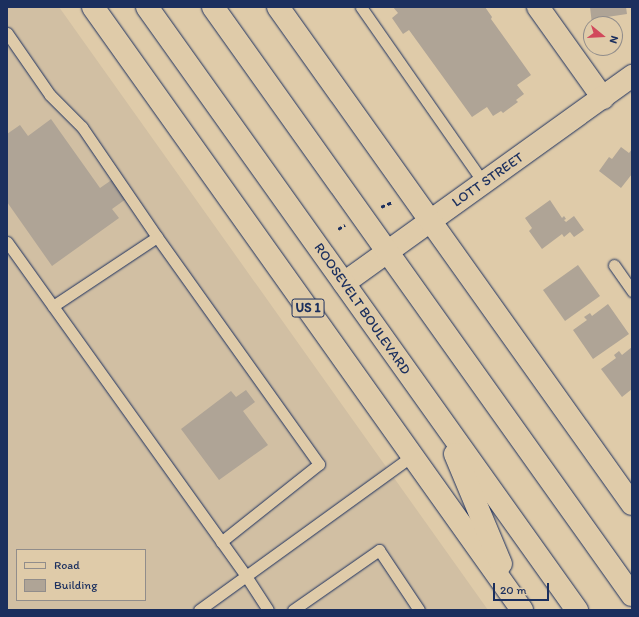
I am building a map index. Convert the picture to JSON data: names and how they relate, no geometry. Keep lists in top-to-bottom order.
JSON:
{
  "streets": {
    "main road": ["LOTT STREET", "US 1", "ROOSEVELT BOULEVARD"]
  },
  "crossings": [
    ["LOTT STREET", "ROOSEVELT BOULEVARD"]
  ],
  "legend": ["Road", "Building"],
  "scale_bar": "20 m",
  "north": "right"
}
